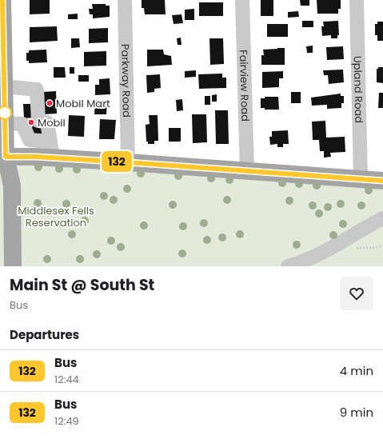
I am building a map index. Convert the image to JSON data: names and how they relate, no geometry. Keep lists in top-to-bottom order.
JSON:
{
  "streets": {
    "street": ["Parkway Road", "Fairview Road", "Upland Road"]
  },
  "parks": ["Middlesex Fells Reservation"],
  "places": ["Mobil Mart", "Mobil"],
  "lines": ["bus line 132"],
  "page": {
    "on_map": "132",
    "heading": [
      ["Main St @ South St", "Bus"],
      "Departures"
    ],
    "list": [
      {
        "mark": "132",
        "name": "Bus",
        "note": "12:44",
        "value": "4 min"
      },
      {
        "mark": "132",
        "name": "Bus",
        "note": "12:49",
        "value": "9 min"
      }
    ]
  }
}
